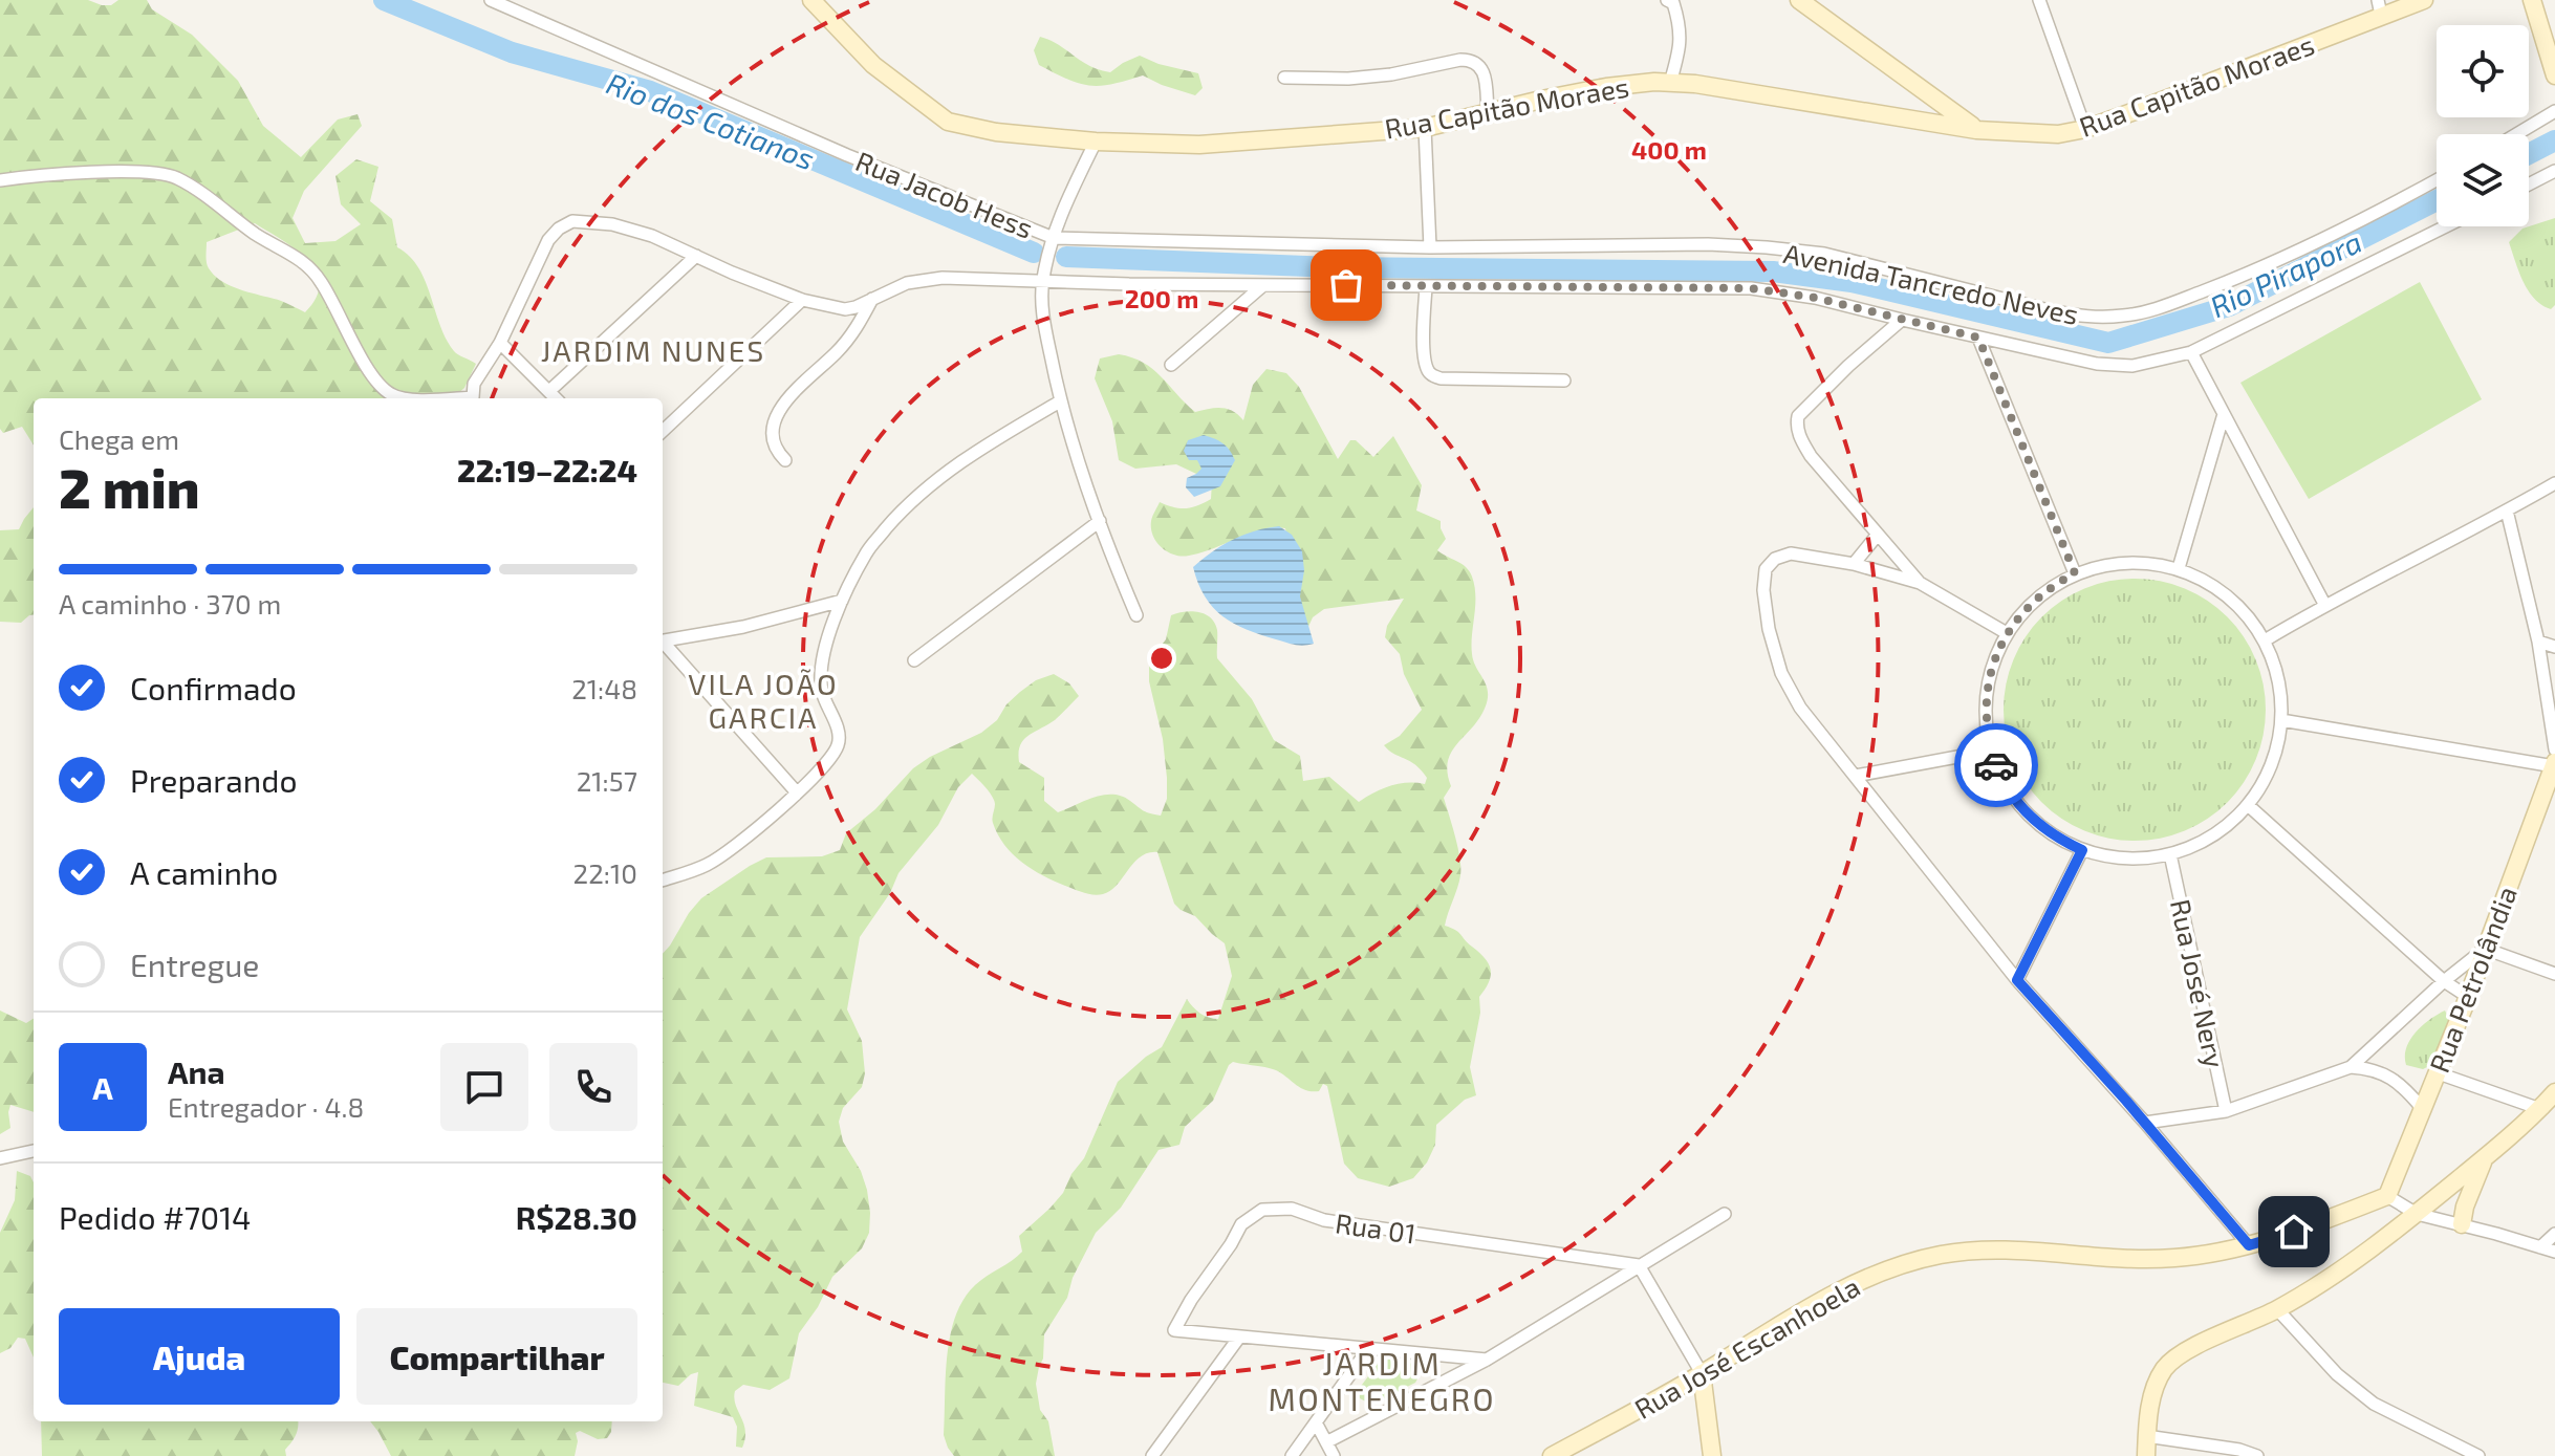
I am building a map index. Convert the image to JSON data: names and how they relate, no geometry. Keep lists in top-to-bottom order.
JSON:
{
  "streets": {
    "street": [
      "Rua Capitão Moraes",
      "Rua Jacob Hess",
      "Avenida Tancredo Neves",
      "Rua Petrolândia",
      "Rua José Nery",
      "Rua 01",
      "Rua José Escanhoela"
    ]
  },
  "crossings": [
    ["Rua Jacob Hess", "Avenida Tancredo Neves"],
    ["Rua Petrolândia", "Rua José Escanhoela"]
  ],
  "districts": ["JARDIM NUNES", "VILA JOÃO GARCIA", "JARDIM MONTENEGRO"],
  "water": ["Rio dos Cotianos", "Rio Pirapora"],
  "page": {
    "heading": ["2 min", "Chega em", "22:19–22:24"],
    "panel": [
      "Ana",
      "Entregador · 4.8",
      "Pedido #7014",
      "R$28.30"
    ],
    "bar": "A caminho · 370 m",
    "list": [
      ["Confirmado", "21:48"],
      ["Preparando", "21:57"],
      ["A caminho", "22:10"],
      "Entregue"
    ],
    "round": "A",
    "buttons": ["Ajuda", "Compartilhar"]
  },
  "rings": ["400 m", "200 m"]
}
